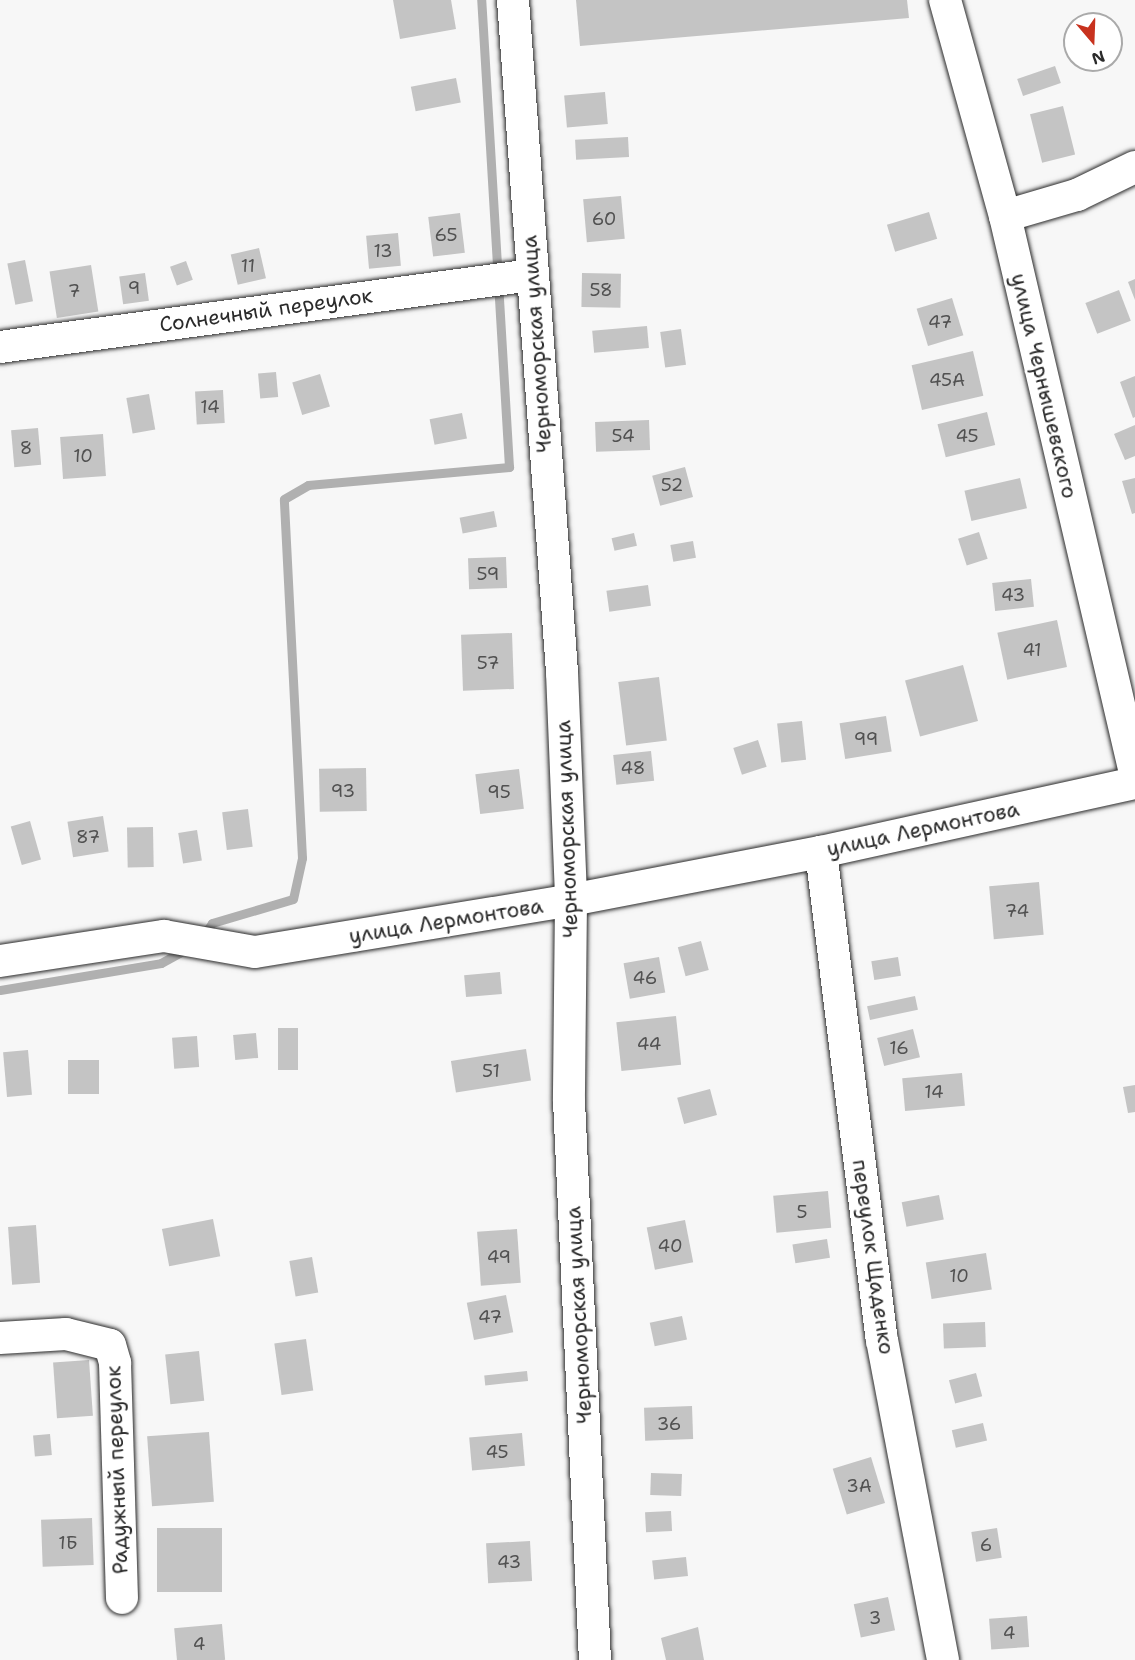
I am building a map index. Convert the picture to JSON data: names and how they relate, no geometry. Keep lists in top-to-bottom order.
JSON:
{
  "streets": {
    "street": [
      "Солнечный переулок",
      "Черноморская улица",
      "улица Чернышевского",
      "улица Лермонтова",
      "переулок Щаденко",
      "Радужный переулок"
    ]
  },
  "crossings": [
    ["Солнечный переулок", "Черноморская улица"],
    ["Черноморская улица", "улица Лермонтова"],
    ["улица Лермонтова", "переулок Щаденко"]
  ],
  "house_numbers": [
    "60",
    "65",
    "13",
    "11",
    "9",
    "58",
    "7",
    "47",
    "45А",
    "14",
    "54",
    "45",
    "8",
    "10",
    "52",
    "59",
    "43",
    "41",
    "57",
    "99",
    "48",
    "93",
    "95",
    "87",
    "74",
    "46",
    "44",
    "16",
    "51",
    "14",
    "5",
    "40",
    "49",
    "10",
    "47",
    "36",
    "45",
    "3А",
    "1Б",
    "6",
    "43",
    "3",
    "4",
    "4"
  ],
  "north": "bottom"
}
